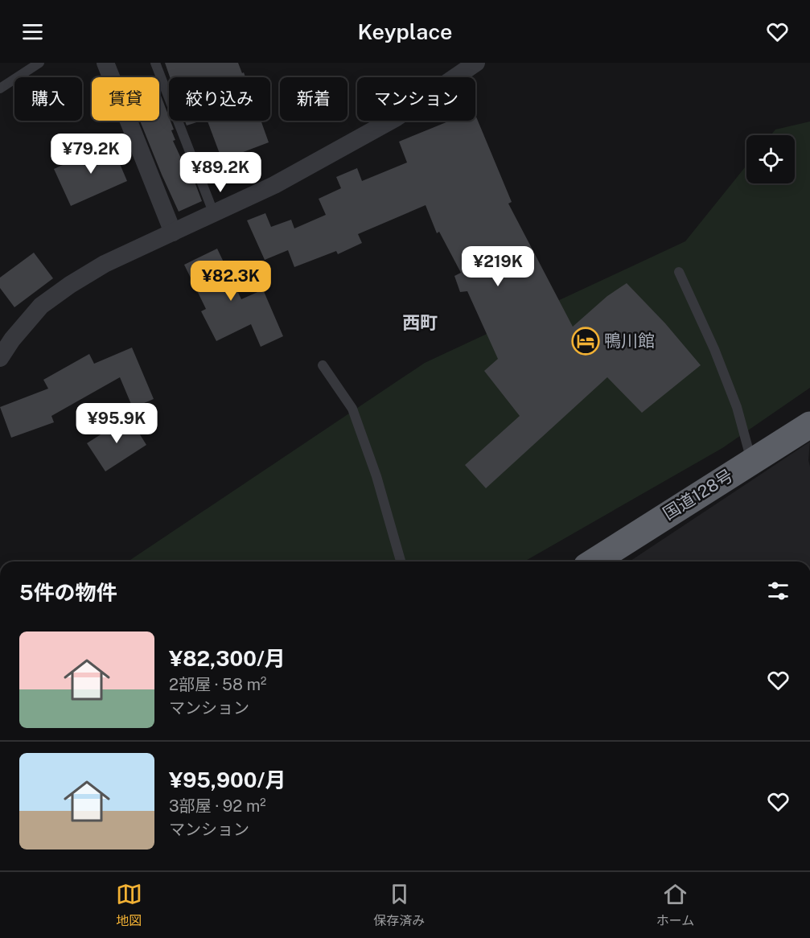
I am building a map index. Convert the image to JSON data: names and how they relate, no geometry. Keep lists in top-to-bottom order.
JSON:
{
  "streets": {
    "highway": ["国道128号"]
  },
  "districts": ["西町"],
  "places": {
    "hotel": ["鴨川館"]
  },
  "page": {
    "header": "Keyplace",
    "chip": [
      "購入",
      "賃貸",
      "絞り込み",
      "新着",
      "マンション"
    ],
    "price": [
      "¥79.2K",
      "¥89.2K",
      "¥219K",
      "¥82.3K",
      "¥95.9K"
    ],
    "heading": "5件の物件",
    "list": [
      {
        "name": "¥82,300/月",
        "note": "2部屋 · 58 m² · マンション"
      },
      {
        "name": "¥95,900/月",
        "note": "3部屋 · 92 m² · マンション"
      }
    ],
    "tabs": ["地図", "保存済み", "ホーム"]
  }
}
